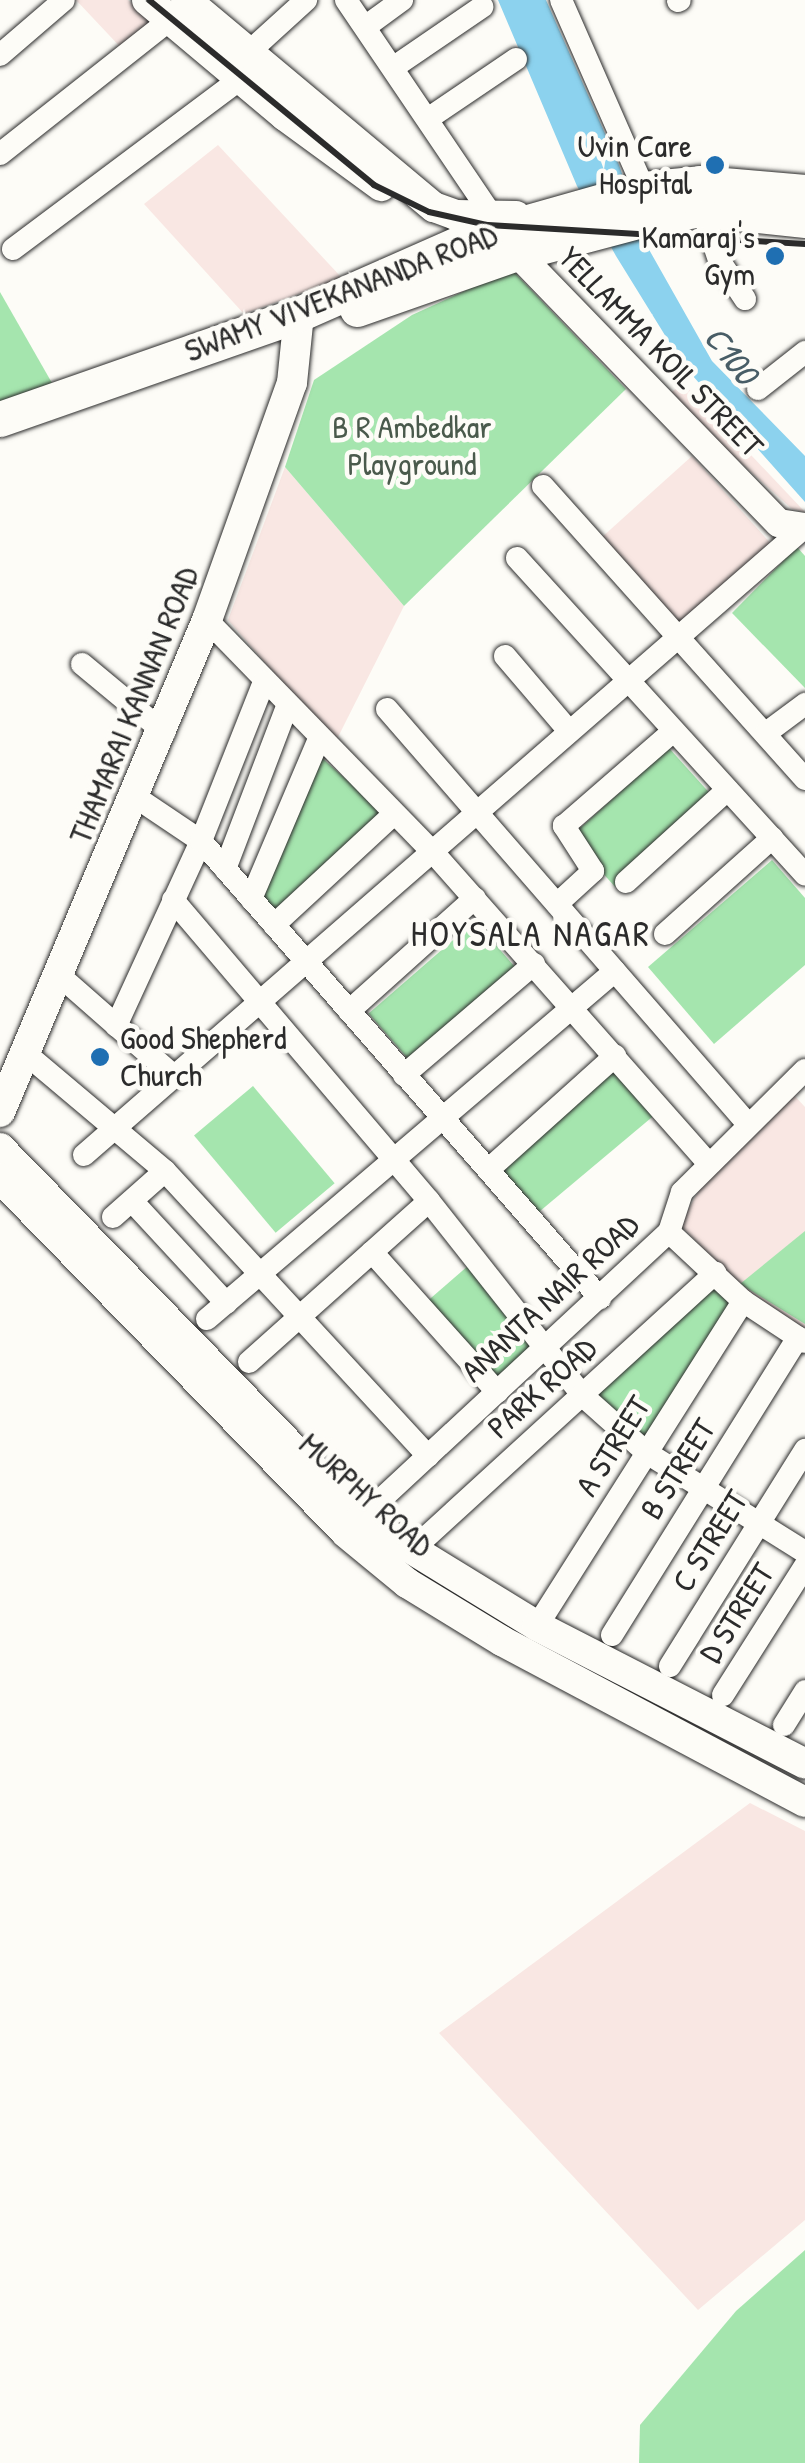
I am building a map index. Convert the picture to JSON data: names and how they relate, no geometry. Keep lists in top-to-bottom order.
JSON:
{
  "streets": {
    "main road": ["SWAMY VIVEKANANDA ROAD", "THAMARAI KANNAN ROAD", "MURPHY ROAD"],
    "street": [
      "YELLAMMA KOIL STREET",
      "ANANTA NAIR ROAD",
      "PARK ROAD",
      "A STREET",
      "B STREET",
      "C STREET",
      "D STREET"
    ]
  },
  "crossings": [
    ["SWAMY VIVEKANANDA ROAD", "YELLAMMA KOIL STREET"],
    ["SWAMY VIVEKANANDA ROAD", "THAMARAI KANNAN ROAD"],
    ["ANANTA NAIR ROAD", "MURPHY ROAD"],
    ["PARK ROAD", "MURPHY ROAD"],
    ["A STREET", "MURPHY ROAD"]
  ],
  "districts": ["HOYSALA NAGAR"],
  "water": ["C100"],
  "parks": ["B R Ambedkar Playground"],
  "places": ["Uvin Care Hospital", "Kamaraj's Gym", "Good Shepherd Church"]
}
